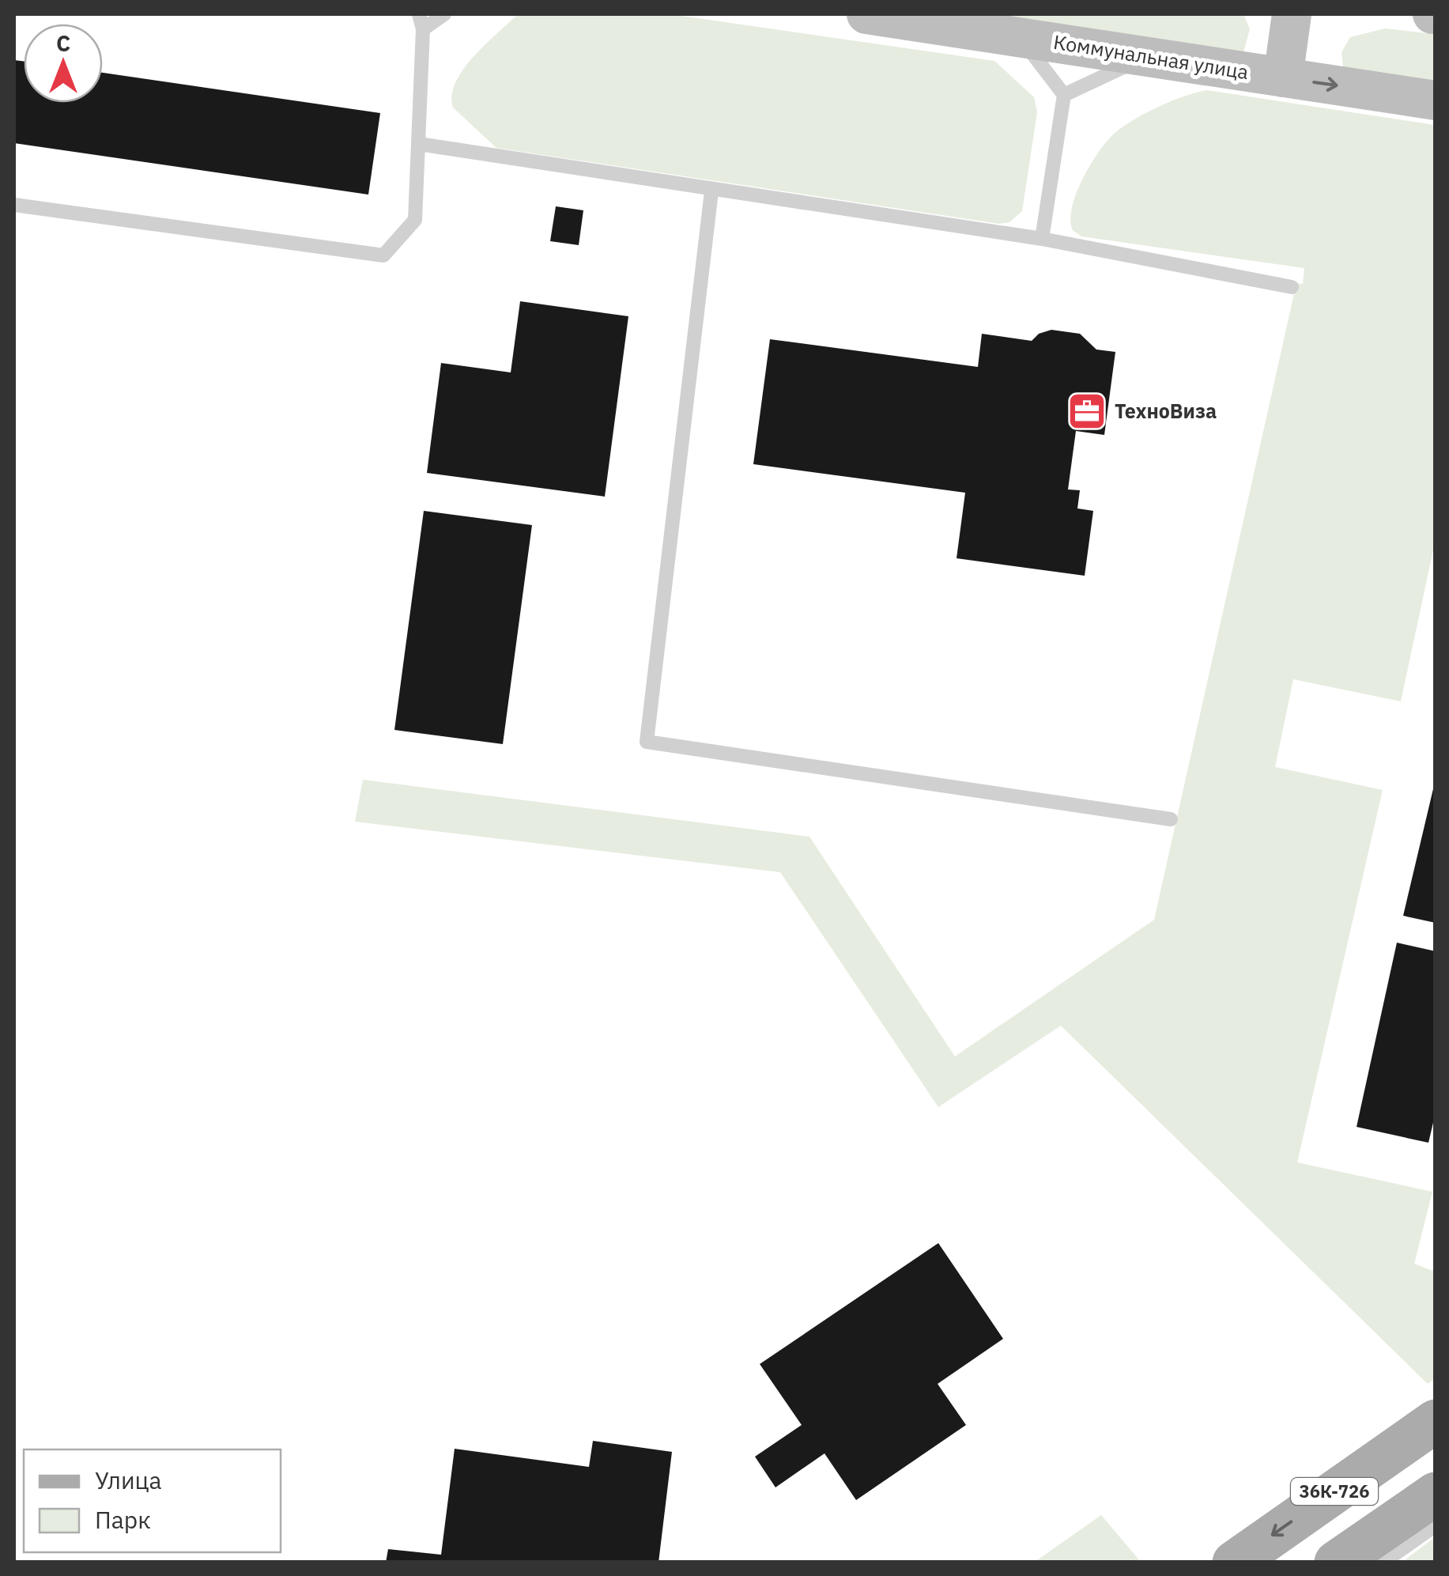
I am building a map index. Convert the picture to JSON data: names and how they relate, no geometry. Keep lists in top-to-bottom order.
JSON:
{
  "streets": {
    "main road": ["Коммунальная улица", "36К-726"]
  },
  "places": {
    "office": ["ТехноВиза"]
  },
  "legend": ["Улица", "Парк"],
  "north": "top"
}
